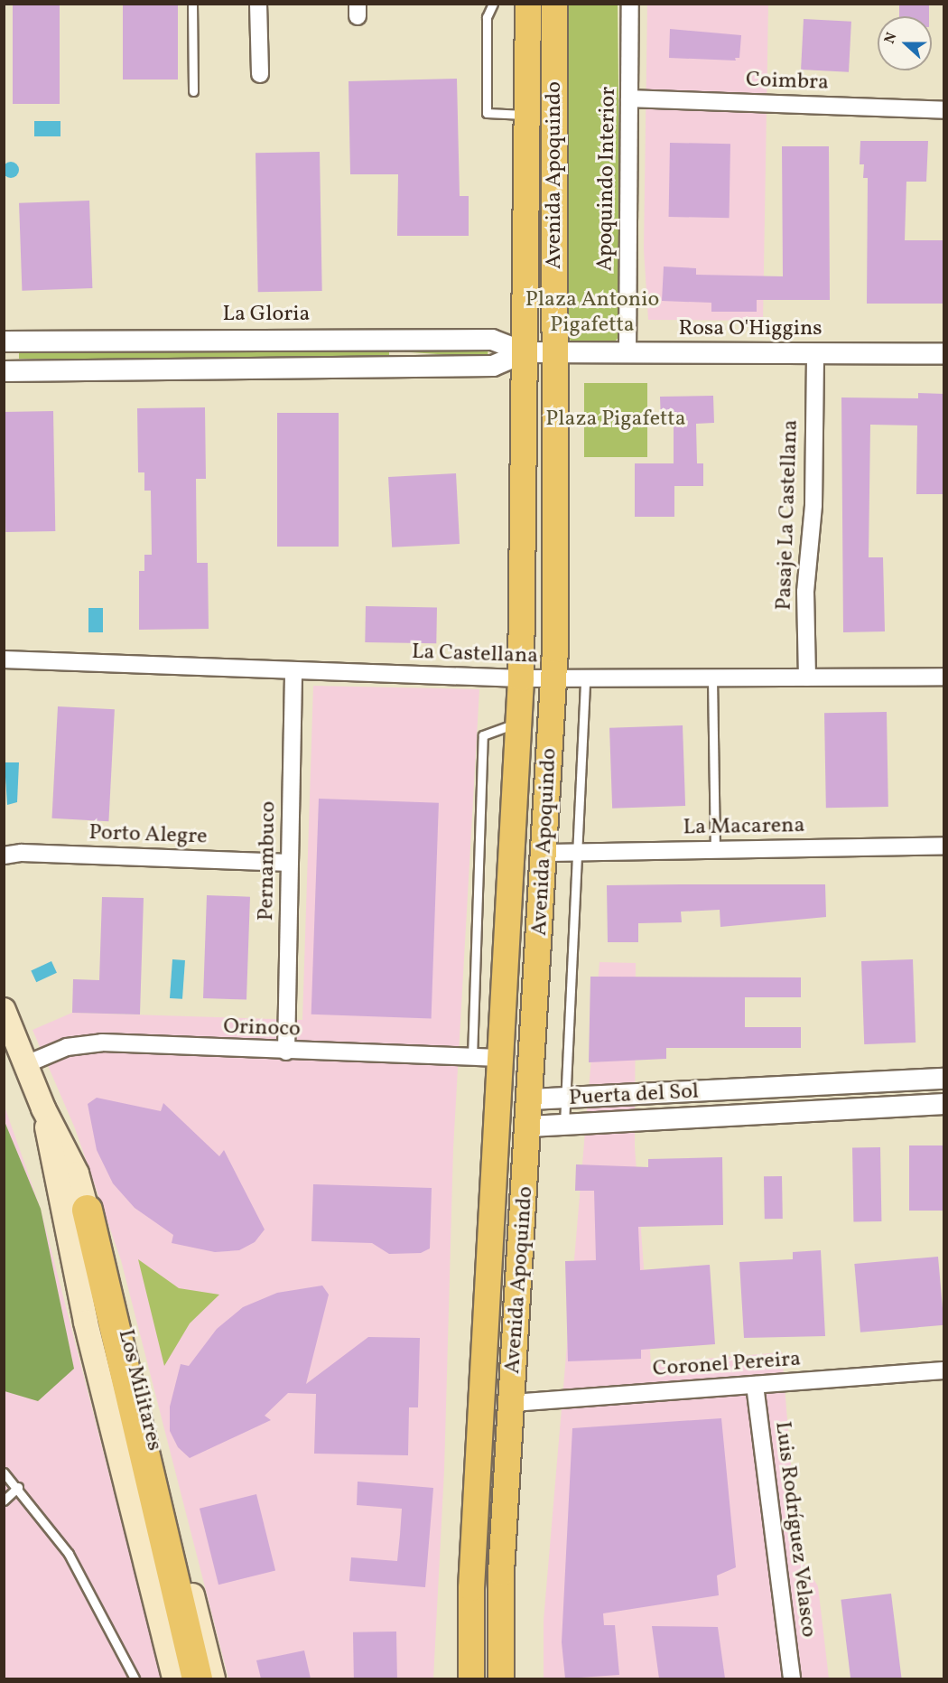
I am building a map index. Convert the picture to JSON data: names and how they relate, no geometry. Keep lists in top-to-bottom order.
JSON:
{
  "streets": {
    "main road": ["Avenida Apoquindo", "Los Militares"],
    "street": [
      "Coimbra",
      "Apoquindo Interior",
      "La Gloria",
      "Rosa O'Higgins",
      "Pasaje La Castellana",
      "La Castellana",
      "La Macarena",
      "Porto Alegre",
      "Pernambuco",
      "Orinoco",
      "Puerta del Sol",
      "Coronel Pereira",
      "Luis Rodríguez Velasco"
    ]
  },
  "crossings": [
    ["Coimbra", "Apoquindo Interior"],
    ["Avenida Apoquindo", "La Gloria"],
    ["Avenida Apoquindo", "Rosa O'Higgins"],
    ["Avenida Apoquindo", "La Castellana"],
    ["Avenida Apoquindo", "La Macarena"],
    ["Avenida Apoquindo", "Orinoco"],
    ["Avenida Apoquindo", "Puerta del Sol"],
    ["Avenida Apoquindo", "Coronel Pereira"],
    ["Apoquindo Interior", "Rosa O'Higgins"],
    ["La Gloria", "Rosa O'Higgins"],
    ["Rosa O'Higgins", "Pasaje La Castellana"],
    ["Pasaje La Castellana", "La Castellana"],
    ["La Castellana", "Pernambuco"],
    ["Porto Alegre", "Pernambuco"],
    ["Pernambuco", "Orinoco"],
    ["Orinoco", "Los Militares"],
    ["Coronel Pereira", "Luis Rodríguez Velasco"]
  ],
  "parks": ["Plaza Antonio Pigafetta", "Plaza Pigafetta"],
  "north": "left"
}
